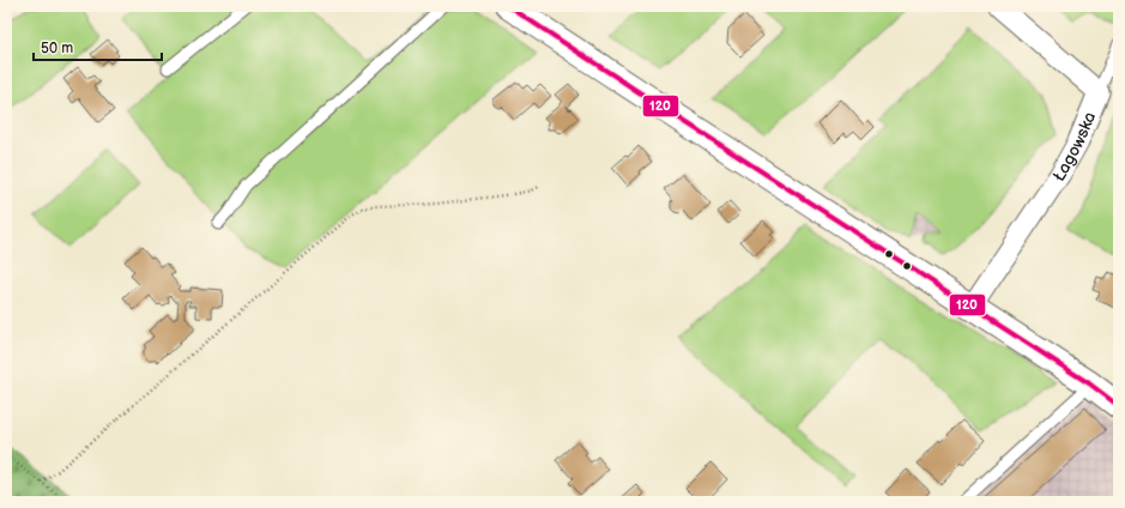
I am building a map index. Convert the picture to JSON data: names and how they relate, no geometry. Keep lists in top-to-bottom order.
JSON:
{
  "streets": {
    "street": ["Łagowska"]
  },
  "lines": ["transit line 120"],
  "scale_bar": "50 m"
}
